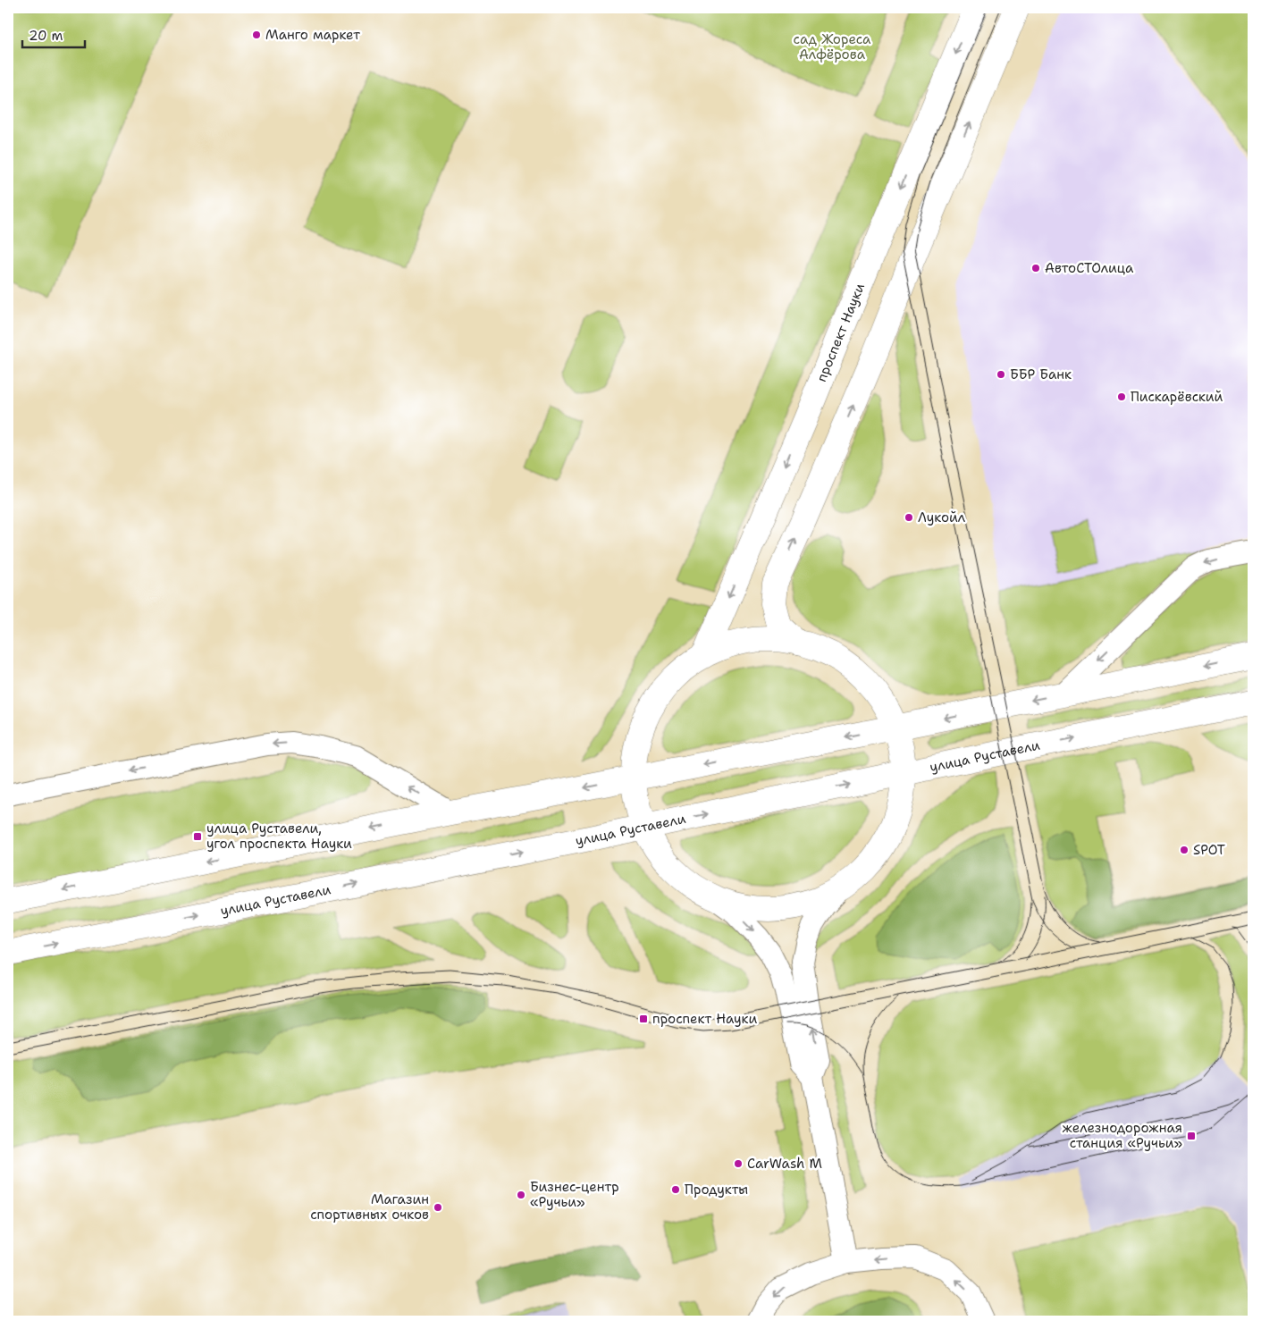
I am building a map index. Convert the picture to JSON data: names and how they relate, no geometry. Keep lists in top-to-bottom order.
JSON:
{
  "streets": {
    "main road": ["проспект Науки", "улица Руставели"]
  },
  "parks": ["сад Жореса Алфёрова"],
  "places": {
    "other": [
      "Манго маркет",
      "АвтоСТОлица",
      "ББР Банк",
      "Пискарёвский",
      "Лукойл",
      "SPOT",
      "CarWash M",
      "Продукты",
      "Бизнес-центр «Ручьи»",
      "Магазин спортивных очков"
    ],
    "transit": ["улица Руставели, угол проспекта Науки", "проспект Науки", "железнодорожная станция «Ручьи»"]
  },
  "scale_bar": "20 m"
}
